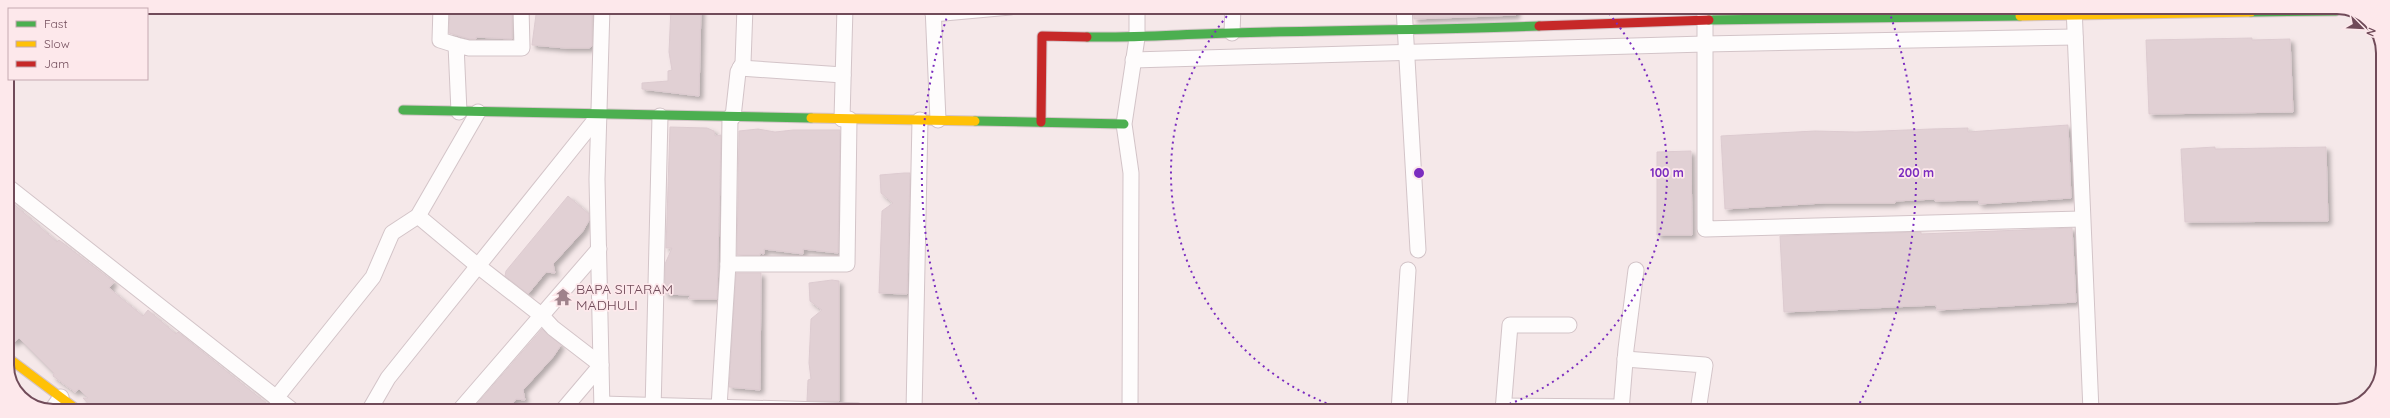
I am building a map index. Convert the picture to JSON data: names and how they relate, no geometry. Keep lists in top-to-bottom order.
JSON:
{
  "places": {
    "temple": ["BAPA SITARAM MADHULI"]
  },
  "legend": ["Fast", "Slow", "Jam"],
  "north": "bottom right",
  "rings": ["100 m", "200 m"]
}
